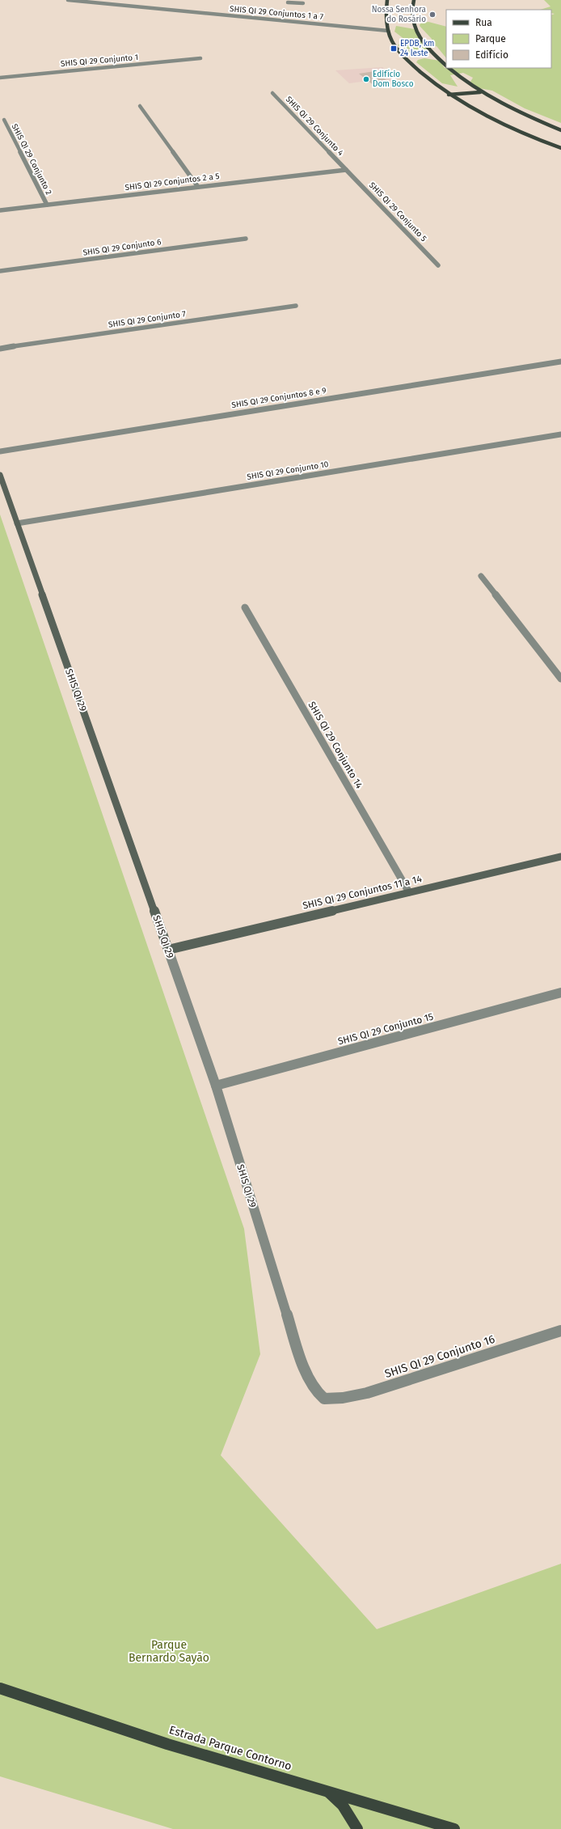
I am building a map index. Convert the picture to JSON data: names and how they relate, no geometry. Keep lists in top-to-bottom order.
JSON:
{
  "streets": {
    "main road": ["Estrada Parque Contorno"],
    "street": [
      "SHIS QI 29 Conjuntos 1 a 7",
      "SHIS QI 29 Conjunto 1",
      "SHIS QI 29 Conjunto 4",
      "SHIS QI 29 Conjunto 2",
      "SHIS QI 29 Conjuntos 2 a 5",
      "SHIS QI 29 Conjunto 5",
      "SHIS QI 29 Conjunto 6",
      "SHIS QI 29 Conjunto 7",
      "SHIS QI 29 Conjuntos 8 e 9",
      "SHIS QI 29 Conjunto 10",
      "SHIS QI 29",
      "SHIS QI 29 Conjunto 14",
      "SHIS QI 29 Conjuntos 11 a 14",
      "SHIS QI 29 Conjunto 15",
      "SHIS QI 29 Conjunto 16"
    ]
  },
  "crossings": [
    ["SHIS QI 29 Conjunto 4", "SHIS QI 29 Conjuntos 2 a 5"],
    ["SHIS QI 29 Conjunto 4", "SHIS QI 29 Conjunto 5"],
    ["SHIS QI 29 Conjunto 2", "SHIS QI 29 Conjuntos 2 a 5"],
    ["SHIS QI 29 Conjuntos 2 a 5", "SHIS QI 29 Conjunto 5"],
    ["SHIS QI 29 Conjunto 10", "SHIS QI 29"],
    ["SHIS QI 29", "SHIS QI 29 Conjuntos 11 a 14"],
    ["SHIS QI 29", "SHIS QI 29 Conjunto 15"],
    ["SHIS QI 29", "SHIS QI 29 Conjunto 16"],
    ["SHIS QI 29 Conjunto 14", "SHIS QI 29 Conjuntos 11 a 14"]
  ],
  "parks": ["Parque Bernardo Sayão"],
  "places": {
    "other": ["Nossa Senhora do Rosário", "Edifício Dom Bosco"],
    "transit": ["EPDB, km 24 leste"]
  },
  "legend": ["Rua", "Parque", "Edifício"]
}
